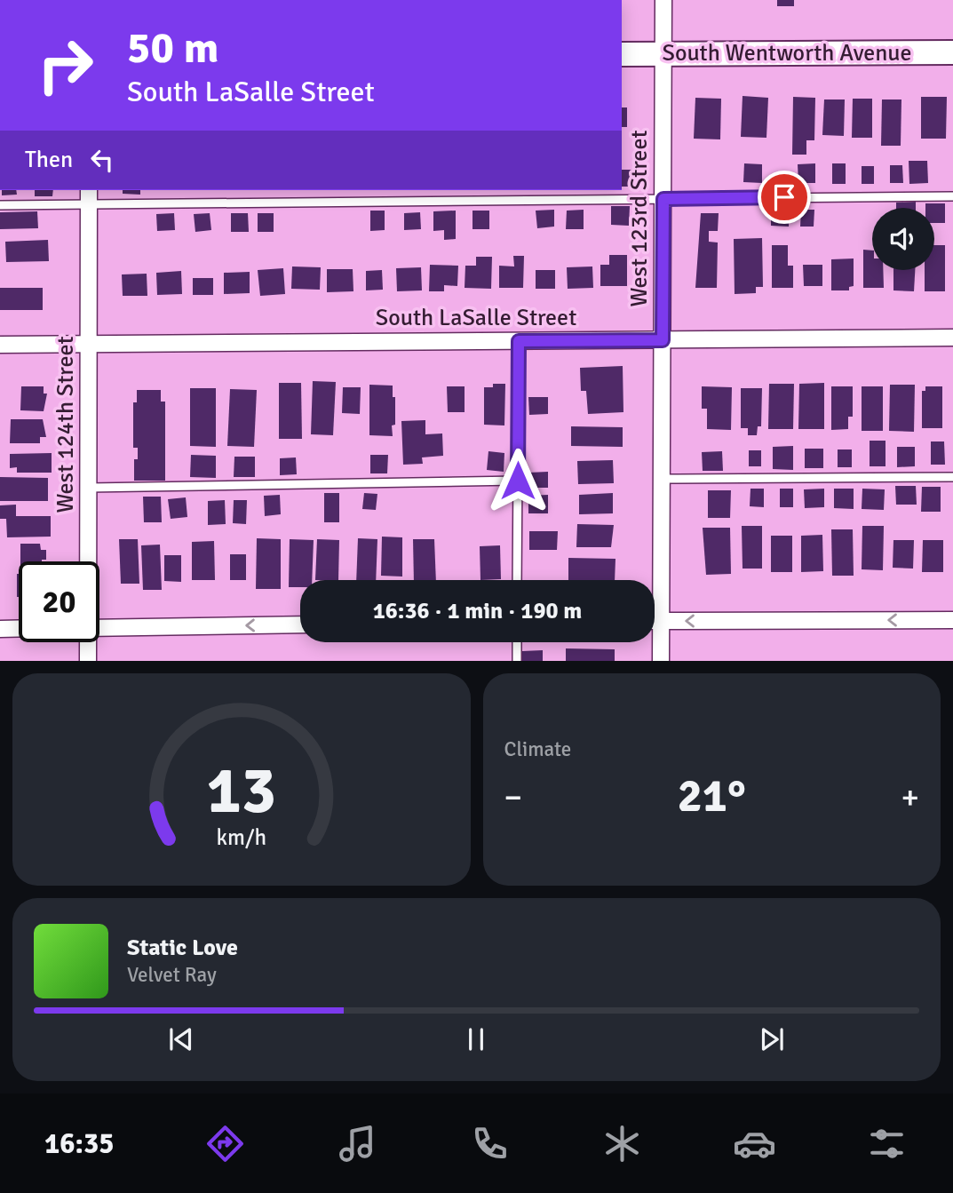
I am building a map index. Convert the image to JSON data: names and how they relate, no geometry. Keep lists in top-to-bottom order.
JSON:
{
  "streets": {
    "street": [
      "South Wentworth Avenue",
      "West 123rd Street",
      "South LaSalle Street",
      "West 124th Street"
    ]
  },
  "crossings": [
    ["South Wentworth Avenue", "West 123rd Street"],
    ["West 123rd Street", "South LaSalle Street"],
    ["South LaSalle Street", "West 124th Street"]
  ],
  "page": {
    "turn": ["50 m", "South LaSalle Street"],
    "then": "Then",
    "limit": "20",
    "trip": "16:36 · 1 min · 190 m",
    "tile": "Climate",
    "heat": ["−", "21°", "+"],
    "song": ["Static Love", "Velvet Ray"],
    "tabs": "16:35",
    "gauge": ["13", "km/h"]
  }
}
